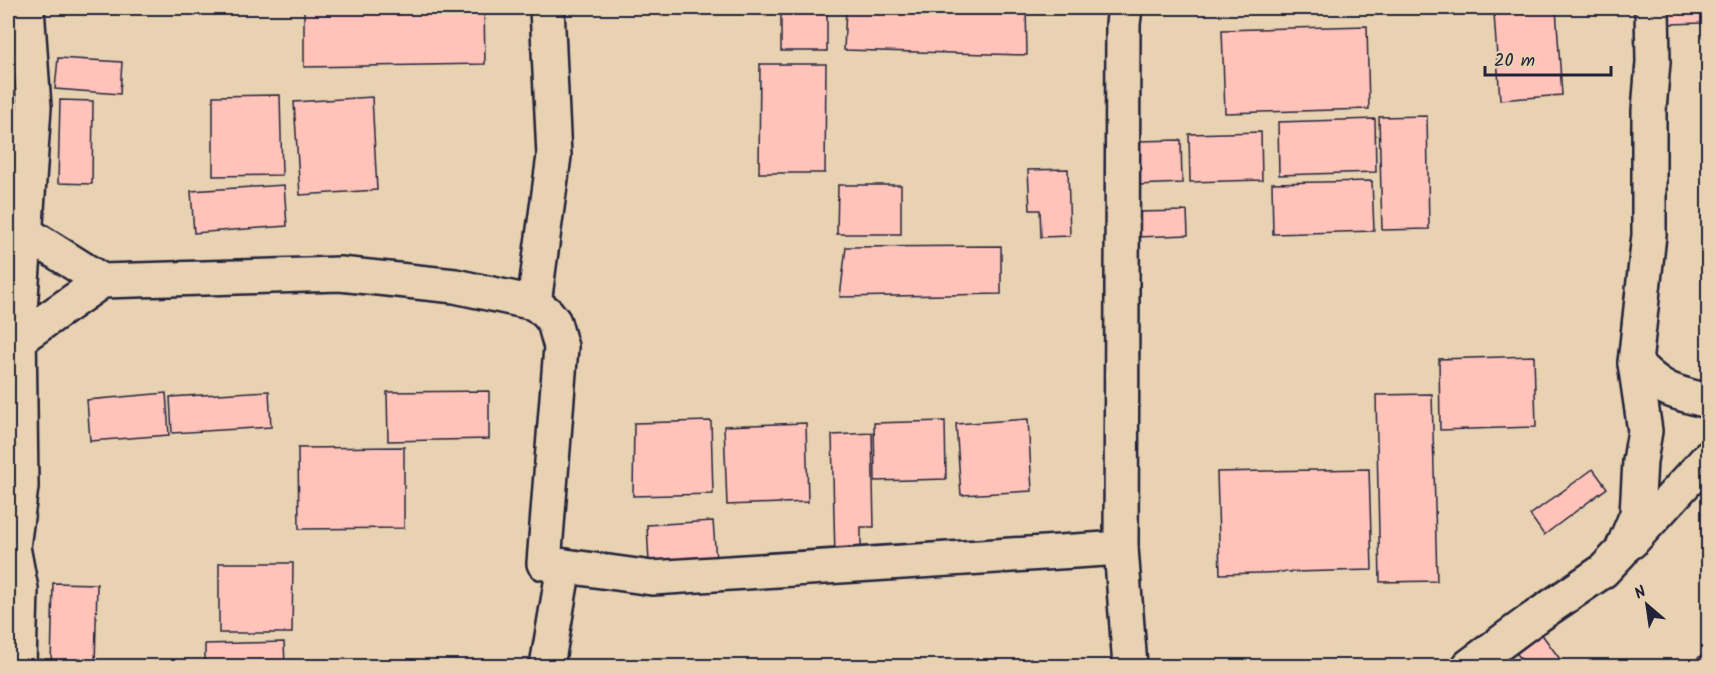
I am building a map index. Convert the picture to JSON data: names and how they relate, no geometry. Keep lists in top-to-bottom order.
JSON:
{
  "scale_bar": "20 m",
  "north": "top left"
}
